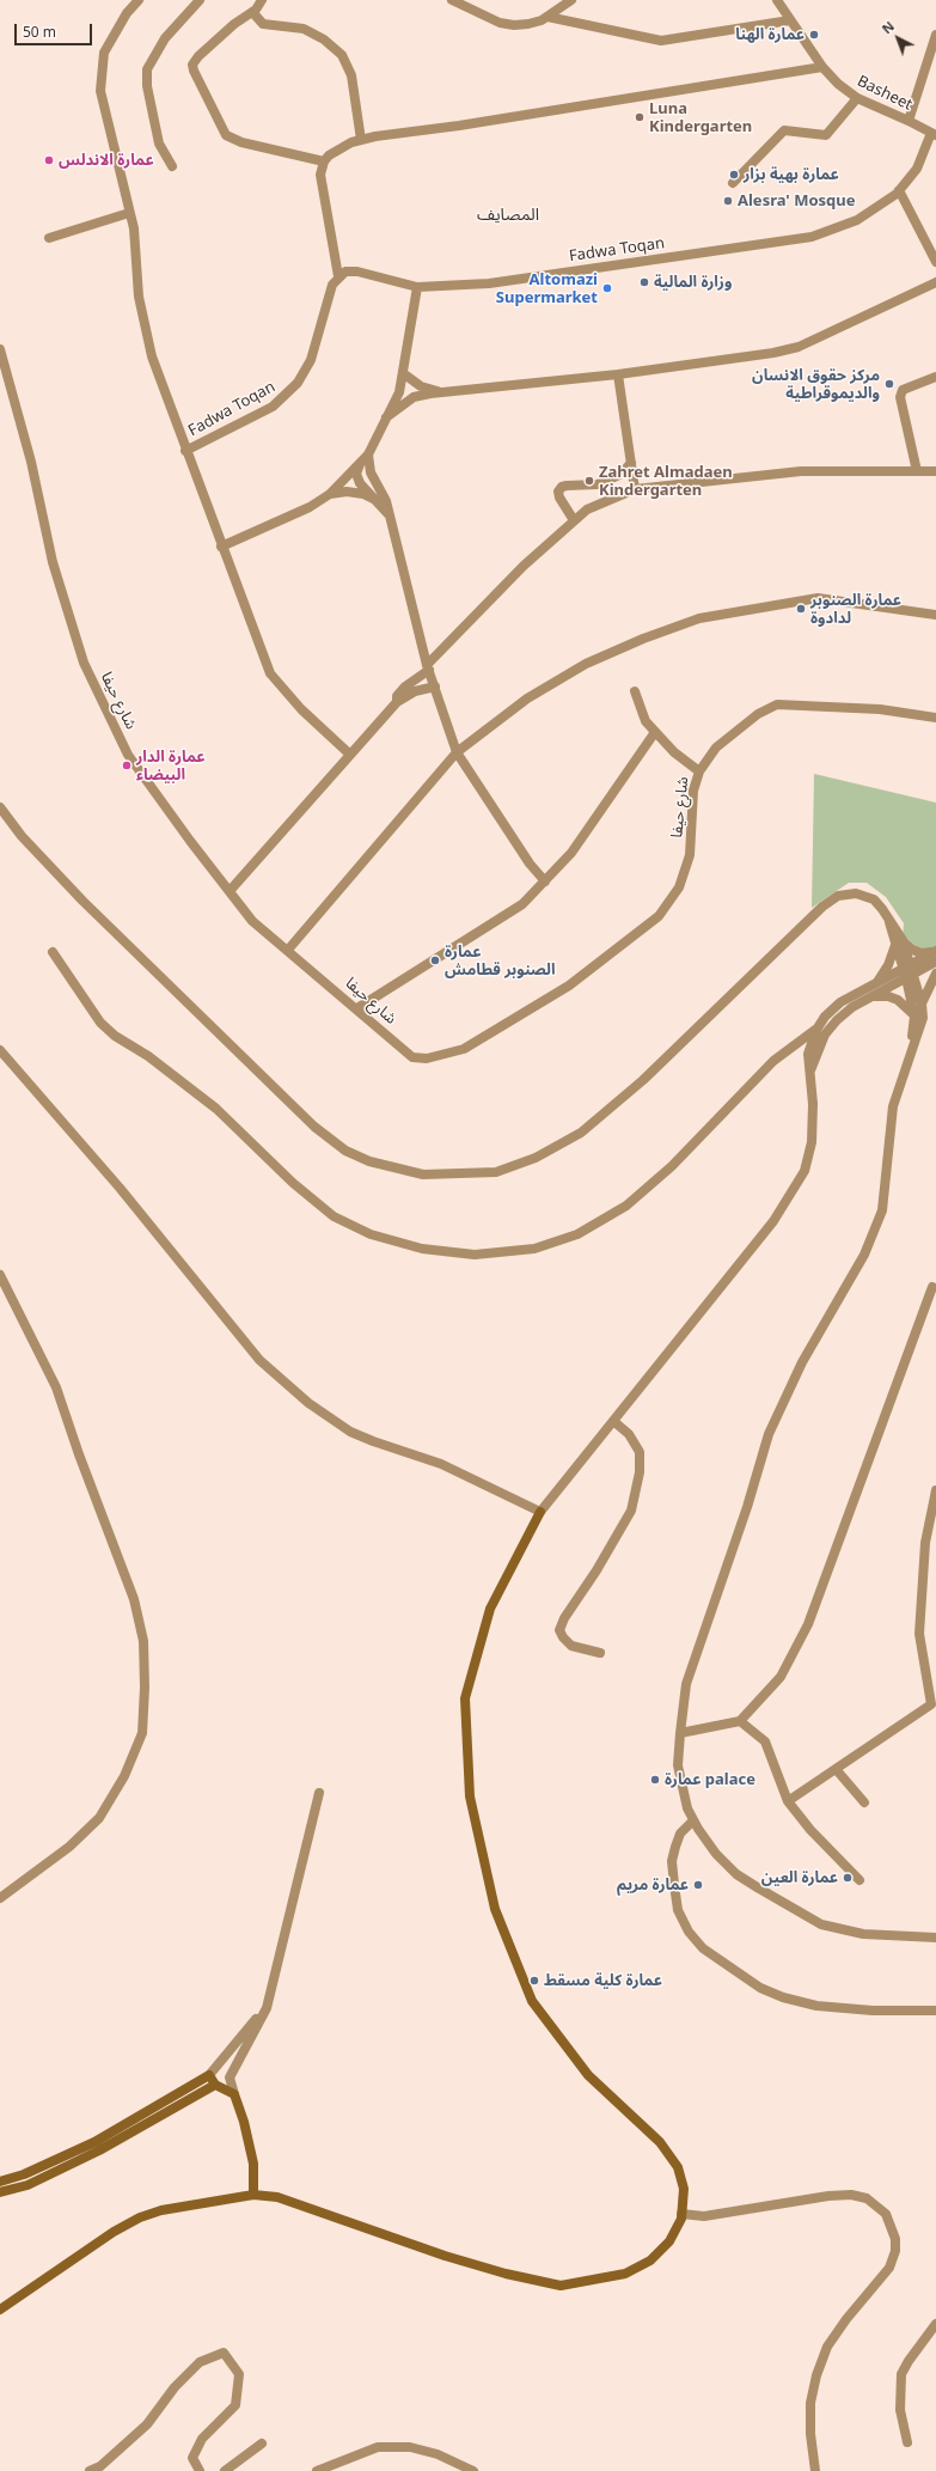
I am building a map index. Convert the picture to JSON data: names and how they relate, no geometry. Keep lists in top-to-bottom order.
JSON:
{
  "streets": {
    "street": ["Basheet", "Fadwa Toqan", "شارع حيفا"]
  },
  "crossings": [
    ["Basheet", "Fadwa Toqan"]
  ],
  "districts": ["المصايف"],
  "places": [
    "عمارة الهنا",
    "Luna Kindergarten",
    "عمارة الاندلس",
    "عمارة بهية بزار",
    "Alesra' Mosque",
    "وزارة المالية",
    "Altomazi Supermarket",
    "مركز حقوق الانسان والديموقراطية",
    "Zahret Almadaen Kindergarten",
    "عمارة الصنوبر لدادوة",
    "عمارة الدار البيضاء",
    "عمارة الصنوبر قطامش",
    "عمارة palace",
    "عمارة العين",
    "عمارة مريم",
    "عمارة كلية مسقط"
  ],
  "scale_bar": "50 m",
  "north": "top left"
}
